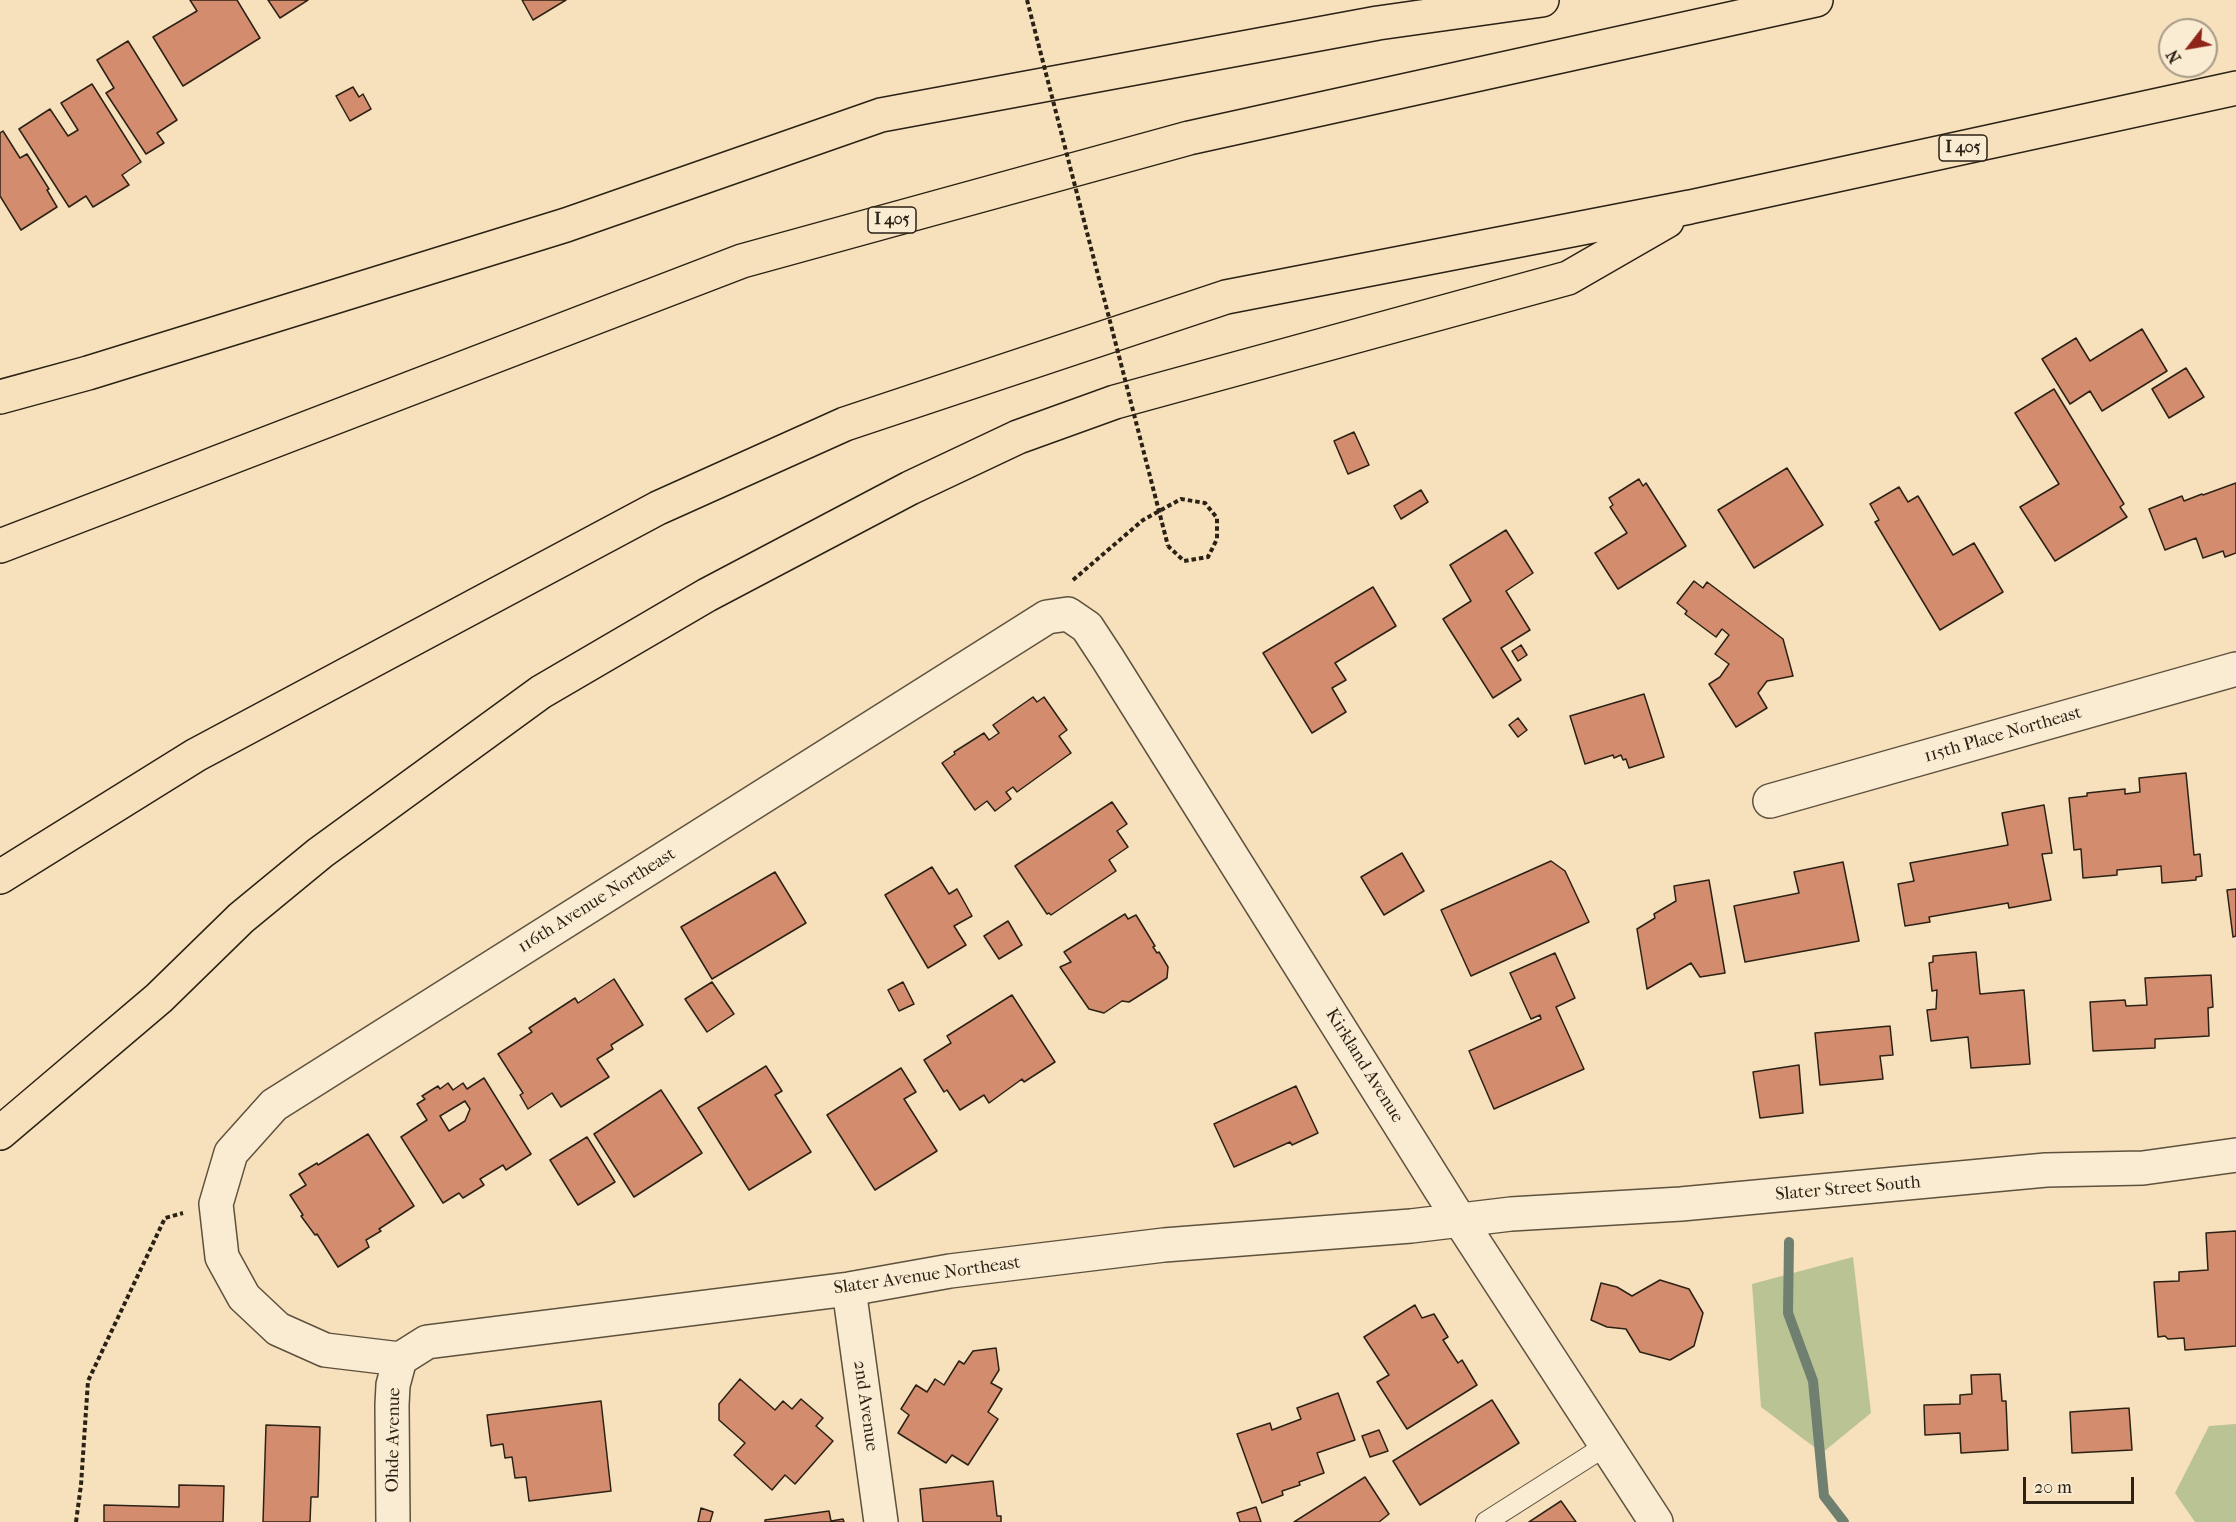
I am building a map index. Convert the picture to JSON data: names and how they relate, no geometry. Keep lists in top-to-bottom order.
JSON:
{
  "streets": {
    "highway": ["I 405"],
    "street": [
      "115th Place Northeast",
      "116th Avenue Northeast",
      "Kirkland Avenue",
      "Slater Street South",
      "Slater Avenue Northeast",
      "2nd Avenue",
      "Ohde Avenue"
    ]
  },
  "crossings": [
    ["116th Avenue Northeast", "Kirkland Avenue"],
    ["116th Avenue Northeast", "Slater Avenue Northeast"],
    ["116th Avenue Northeast", "Ohde Avenue"],
    ["Kirkland Avenue", "Slater Street South"],
    ["Kirkland Avenue", "Slater Avenue Northeast"],
    ["Slater Street South", "Slater Avenue Northeast"],
    ["Slater Avenue Northeast", "2nd Avenue"],
    ["Slater Avenue Northeast", "Ohde Avenue"]
  ],
  "scale_bar": "20 m",
  "north": "bottom left"
}
